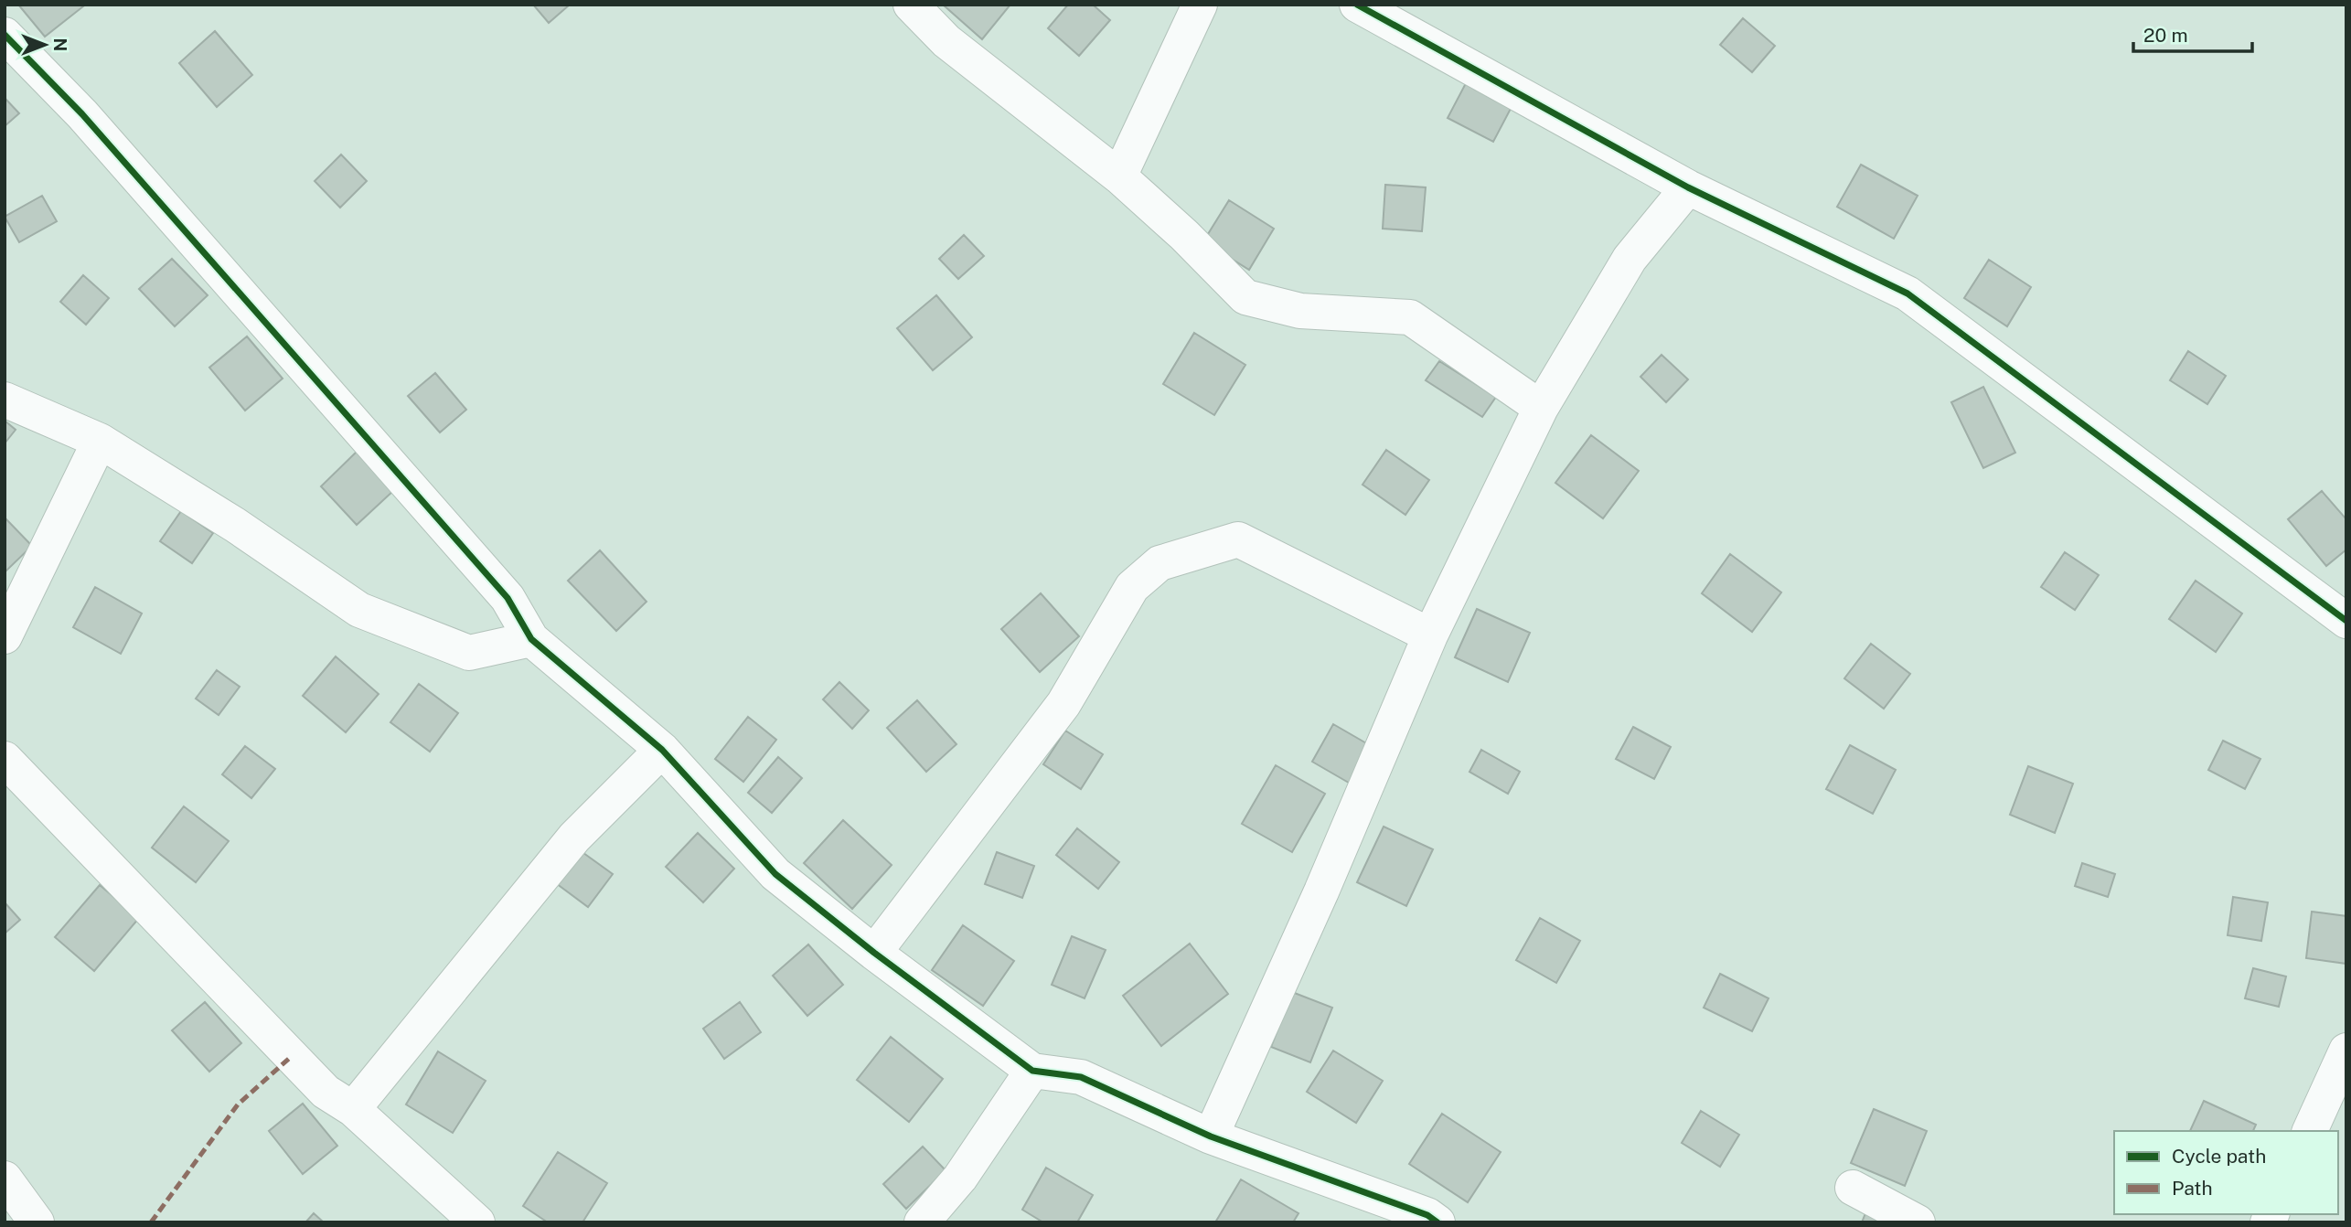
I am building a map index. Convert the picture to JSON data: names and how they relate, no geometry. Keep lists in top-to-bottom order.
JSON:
{
  "legend": ["Cycle path", "Path"],
  "scale_bar": "20 m",
  "north": "right"
}
